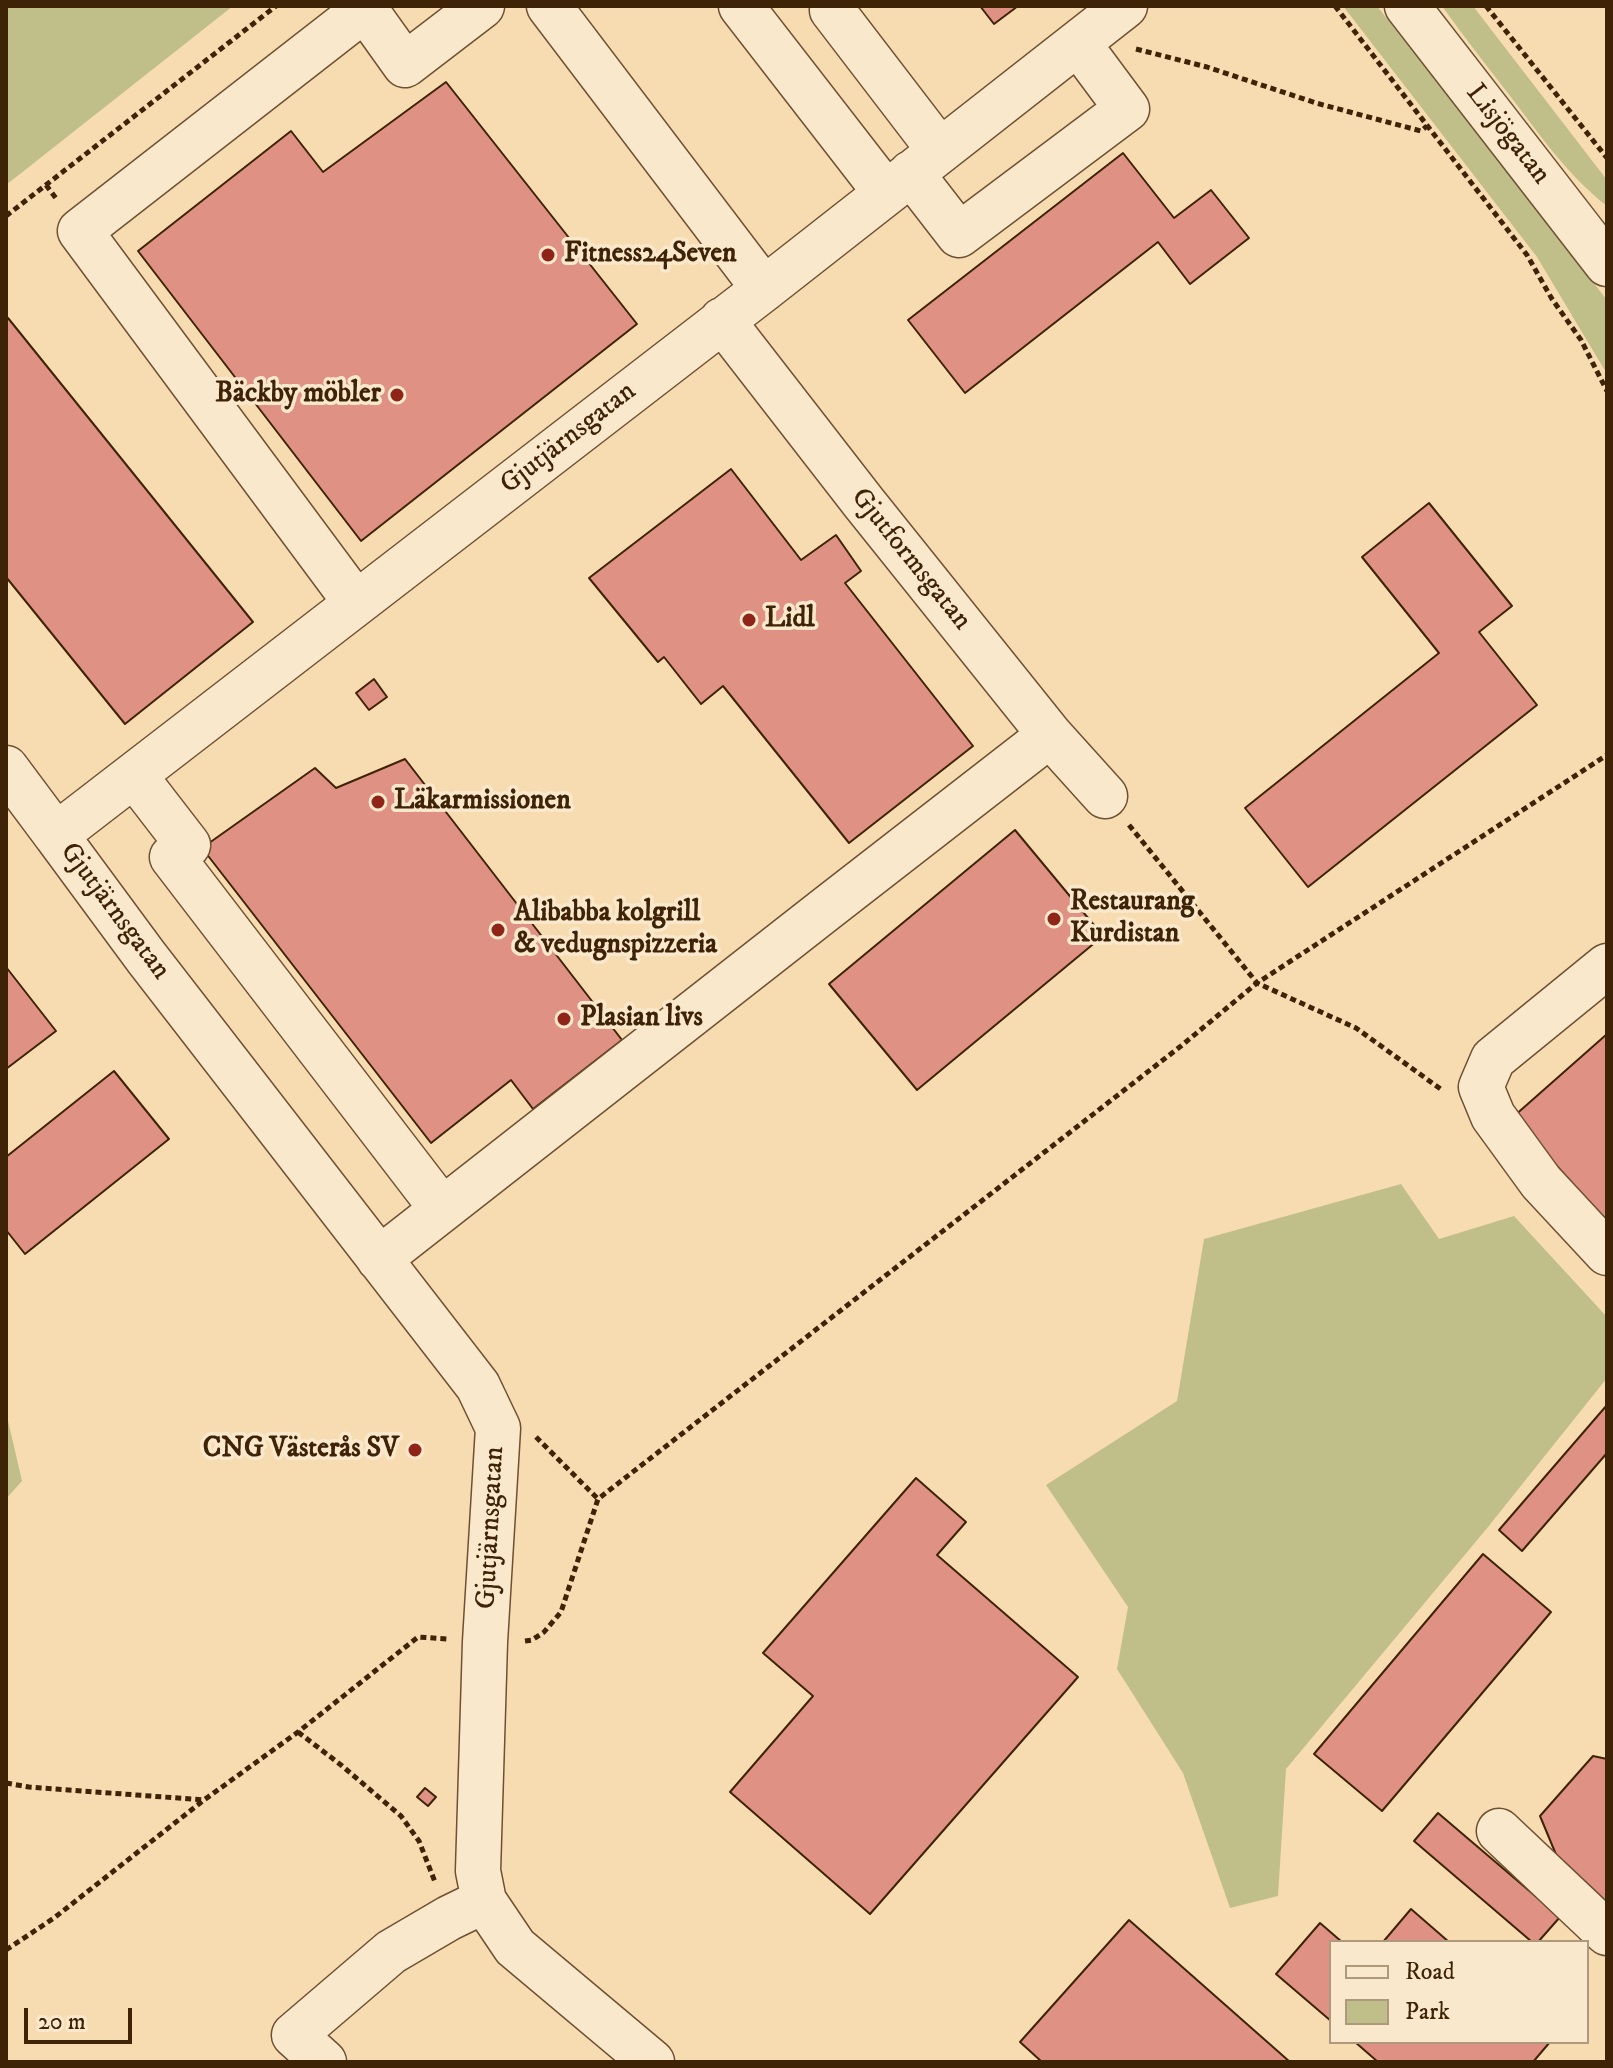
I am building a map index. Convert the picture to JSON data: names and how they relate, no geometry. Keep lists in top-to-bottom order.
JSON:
{
  "streets": {
    "street": ["Lisjögatan", "Gjutjärnsgatan", "Gjutformsgatan"]
  },
  "crossings": [
    ["Gjutjärnsgatan", "Gjutformsgatan"]
  ],
  "places": [
    "Fitness24Seven",
    "Bäckby möbler",
    "Lidl",
    "Läkarmissionen",
    "Restaurang Kurdistan",
    "Alibabba kolgrill & vedugnspizzeria",
    "Plasian livs",
    "CNG Västerås SV"
  ],
  "legend": ["Road", "Park"],
  "scale_bar": "20 m"
}
